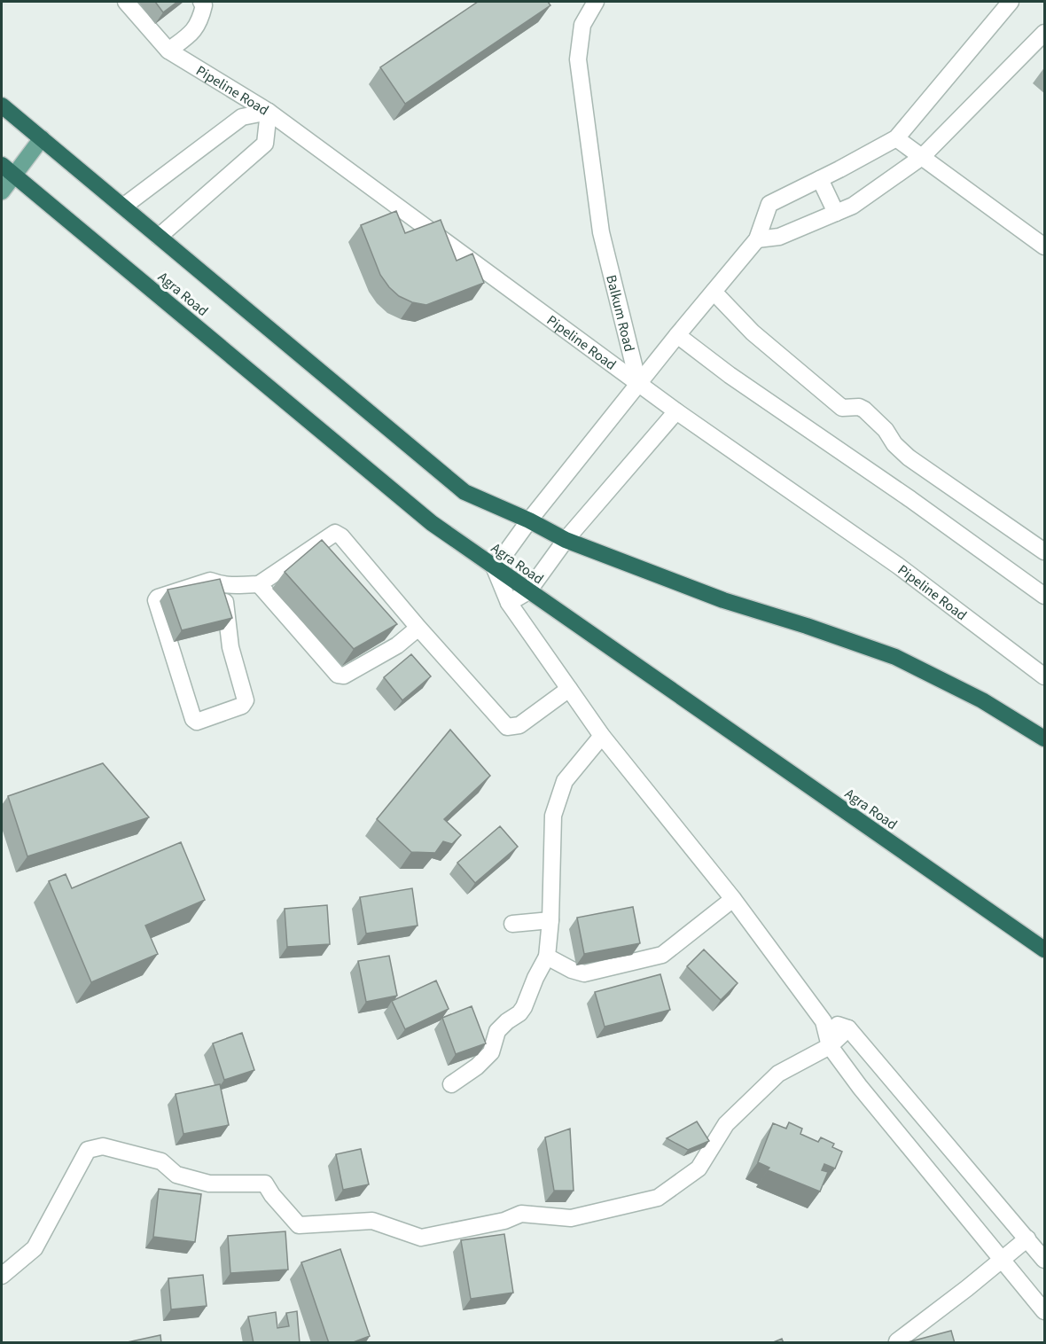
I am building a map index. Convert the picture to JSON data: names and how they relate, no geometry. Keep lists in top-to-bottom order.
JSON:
{
  "streets": {
    "highway": ["Agra Road"],
    "street": ["Pipeline Road", "Balkum Road"]
  },
  "crossings": [
    ["Pipeline Road", "Balkum Road"]
  ]
}
